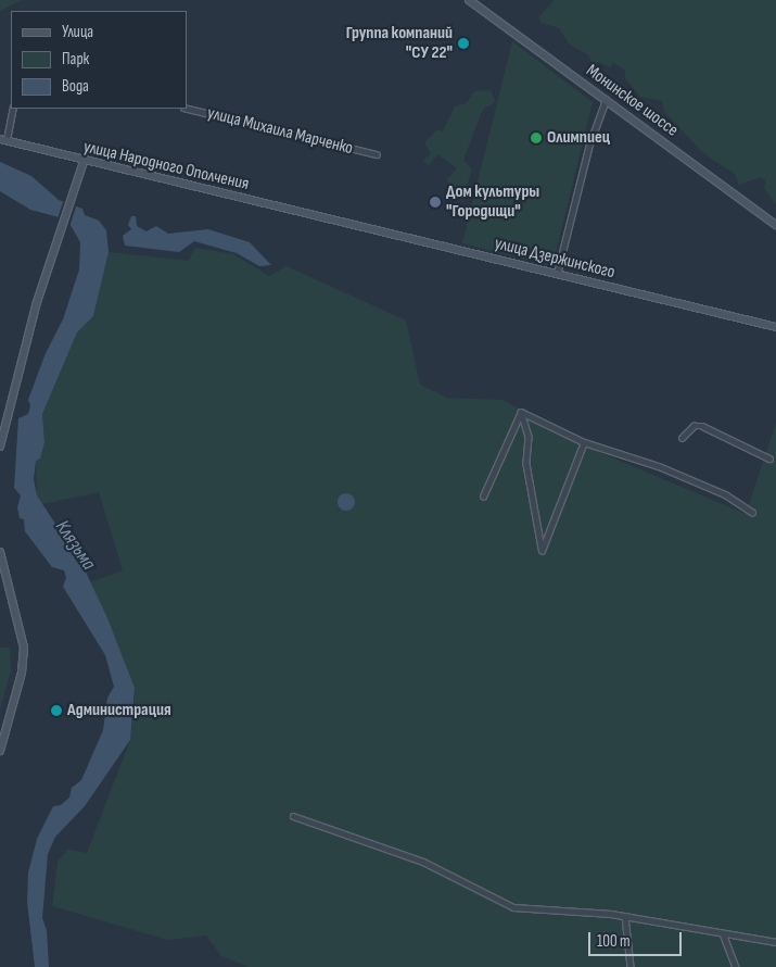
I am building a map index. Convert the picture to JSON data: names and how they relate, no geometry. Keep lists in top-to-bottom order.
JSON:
{
  "streets": {
    "street": [
      "Монинское шоссе",
      "улица Михаила Марченко",
      "улица Народного Ополчения",
      "улица Дзержинского"
    ]
  },
  "crossings": [
    ["улица Народного Ополчения", "улица Дзержинского"]
  ],
  "water": ["Клязьма"],
  "places": [
    "Группа компаний \"СУ 22\"",
    "Олимпиец",
    "Дом культуры \"Городищи\"",
    "Администрация"
  ],
  "legend": ["Улица", "Парк", "Вода"],
  "scale_bar": "100 m"
}
